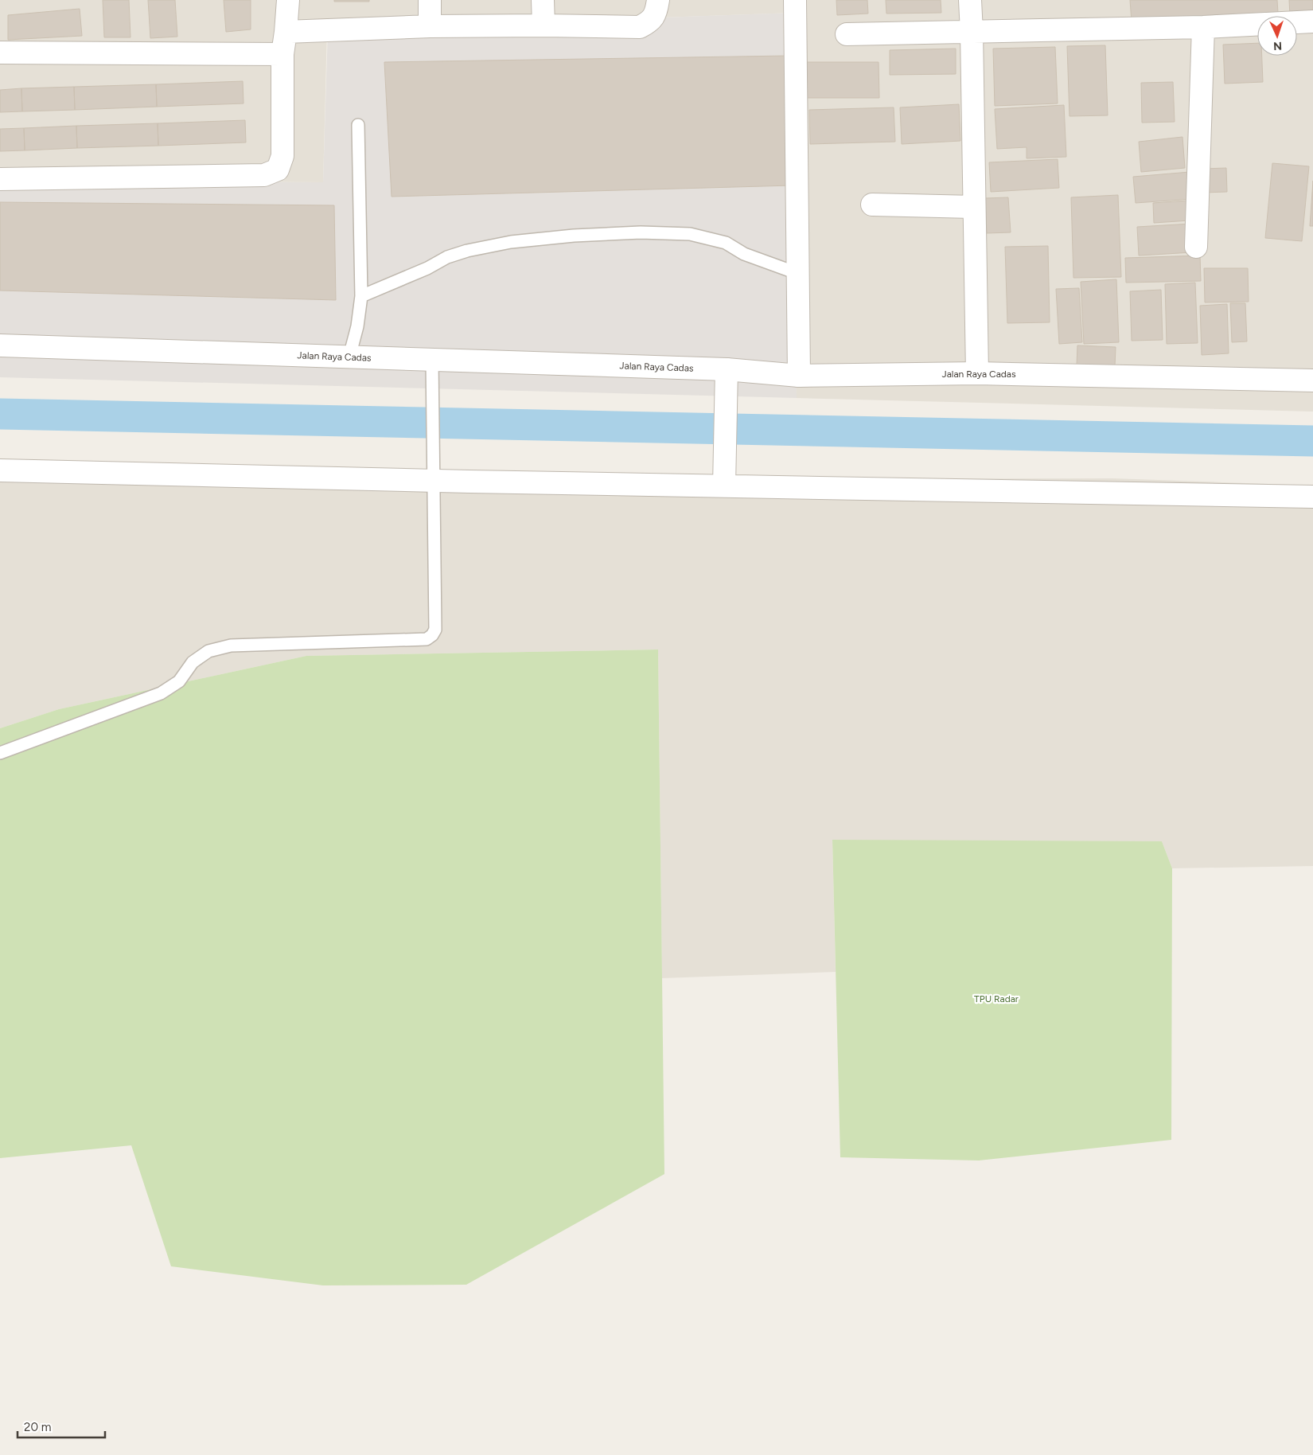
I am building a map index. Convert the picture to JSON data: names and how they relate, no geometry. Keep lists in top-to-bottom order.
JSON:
{
  "streets": {
    "street": ["Jalan Raya Cadas"]
  },
  "parks": ["TPU Radar"],
  "scale_bar": "20 m",
  "north": "bottom"
}
